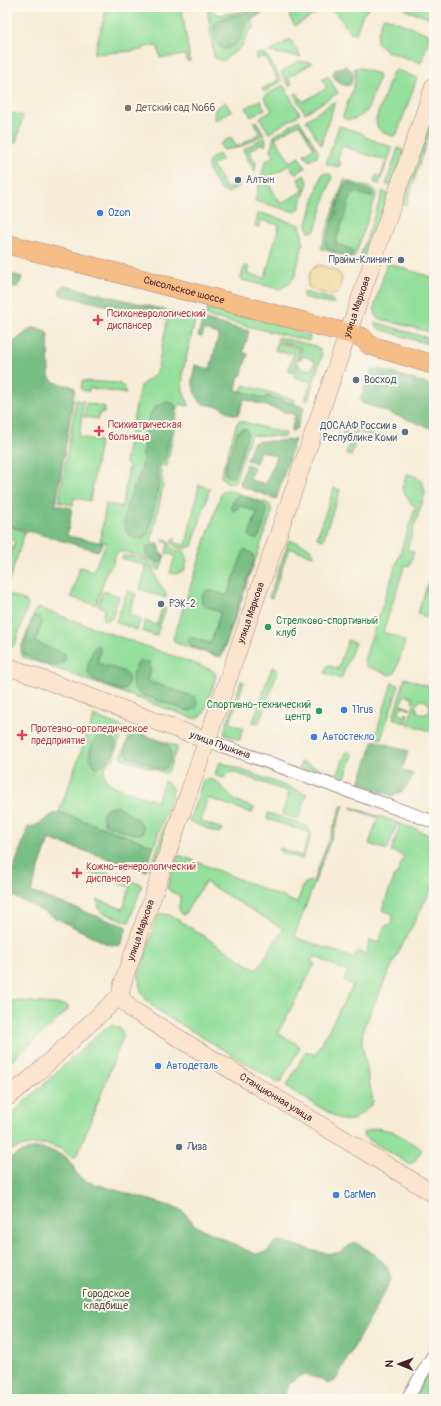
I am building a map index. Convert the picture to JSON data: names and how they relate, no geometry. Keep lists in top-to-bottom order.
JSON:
{
  "streets": {
    "main road": ["Сысольское шоссе"],
    "street": ["улица Маркова", "улица Пушкина", "Станционная улица"]
  },
  "crossings": [
    ["Сысольское шоссе", "улица Маркова"],
    ["улица Маркова", "улица Пушкина"],
    ["улица Маркова", "Станционная улица"]
  ],
  "parks": ["Городское кладбище"],
  "places": {
    "other": [
      "Детский сад №66",
      "Алтын",
      "Ozon",
      "Прайм-Клининг",
      "Восход",
      "ДОСААФ России в Республике Коми",
      "РЭК-2",
      "Стрелково-спортивный клуб",
      "11rus",
      "Спортивно-технический центр",
      "Автостекло",
      "Автодеталь",
      "Лиза",
      "CarMen"
    ],
    "health": [
      "Психоневрологический диспансер",
      "Психиатрическая больница",
      "Протезно-ортопедическое предприятие",
      "Кожно-венерологический диспансер"
    ]
  },
  "north": "left"
}
